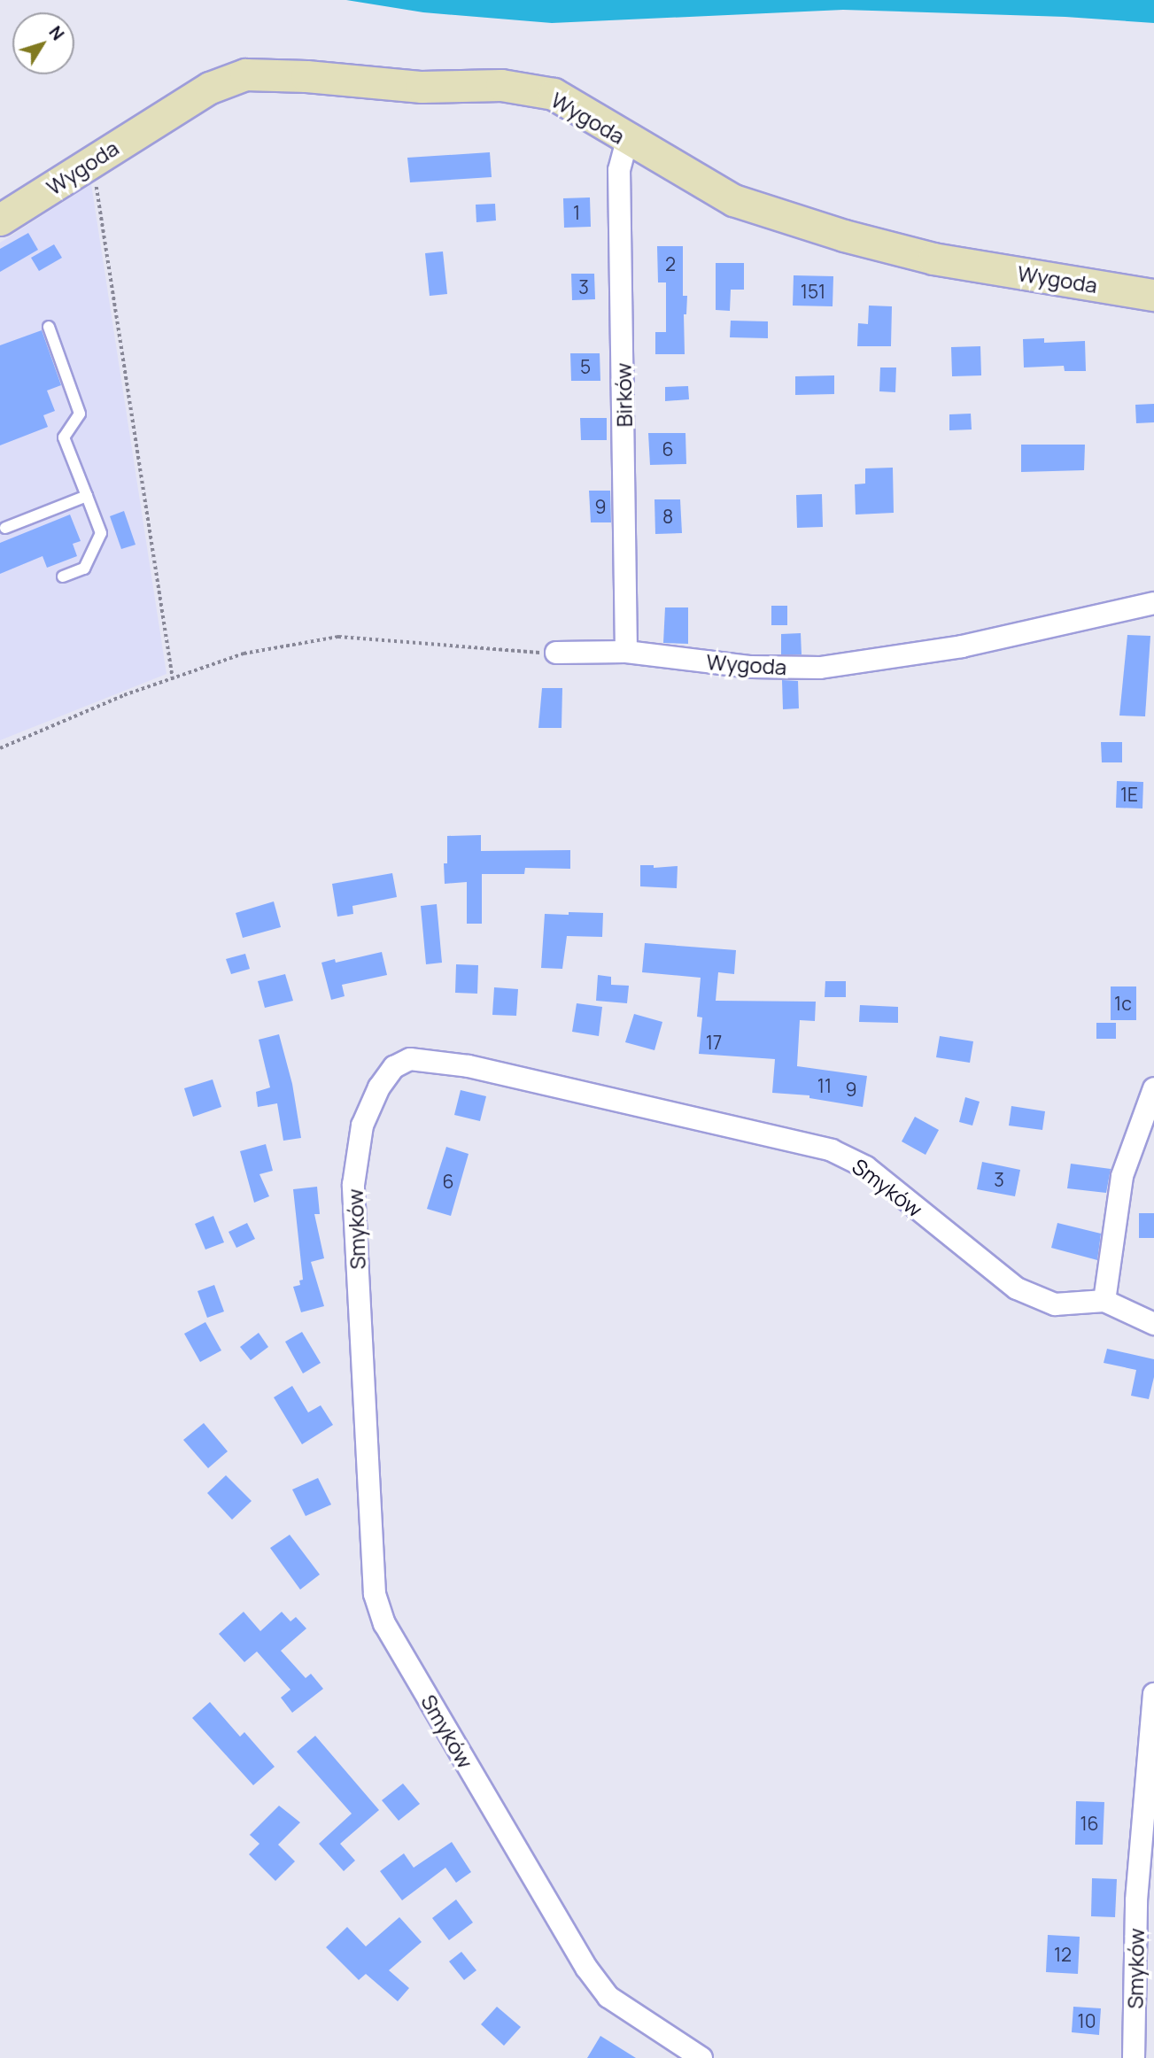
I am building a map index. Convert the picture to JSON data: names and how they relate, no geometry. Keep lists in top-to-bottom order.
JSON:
{
  "streets": {
    "street": ["Wygoda", "Birków", "Smyków"]
  },
  "crossings": [
    ["Wygoda", "Birków"]
  ],
  "house_numbers": [
    "1",
    "2",
    "3",
    "151",
    "5",
    "6",
    "9",
    "8",
    "1E",
    "1c",
    "17",
    "11",
    "9",
    "3",
    "6",
    "16",
    "12",
    "10"
  ],
  "north": "top right"
}
